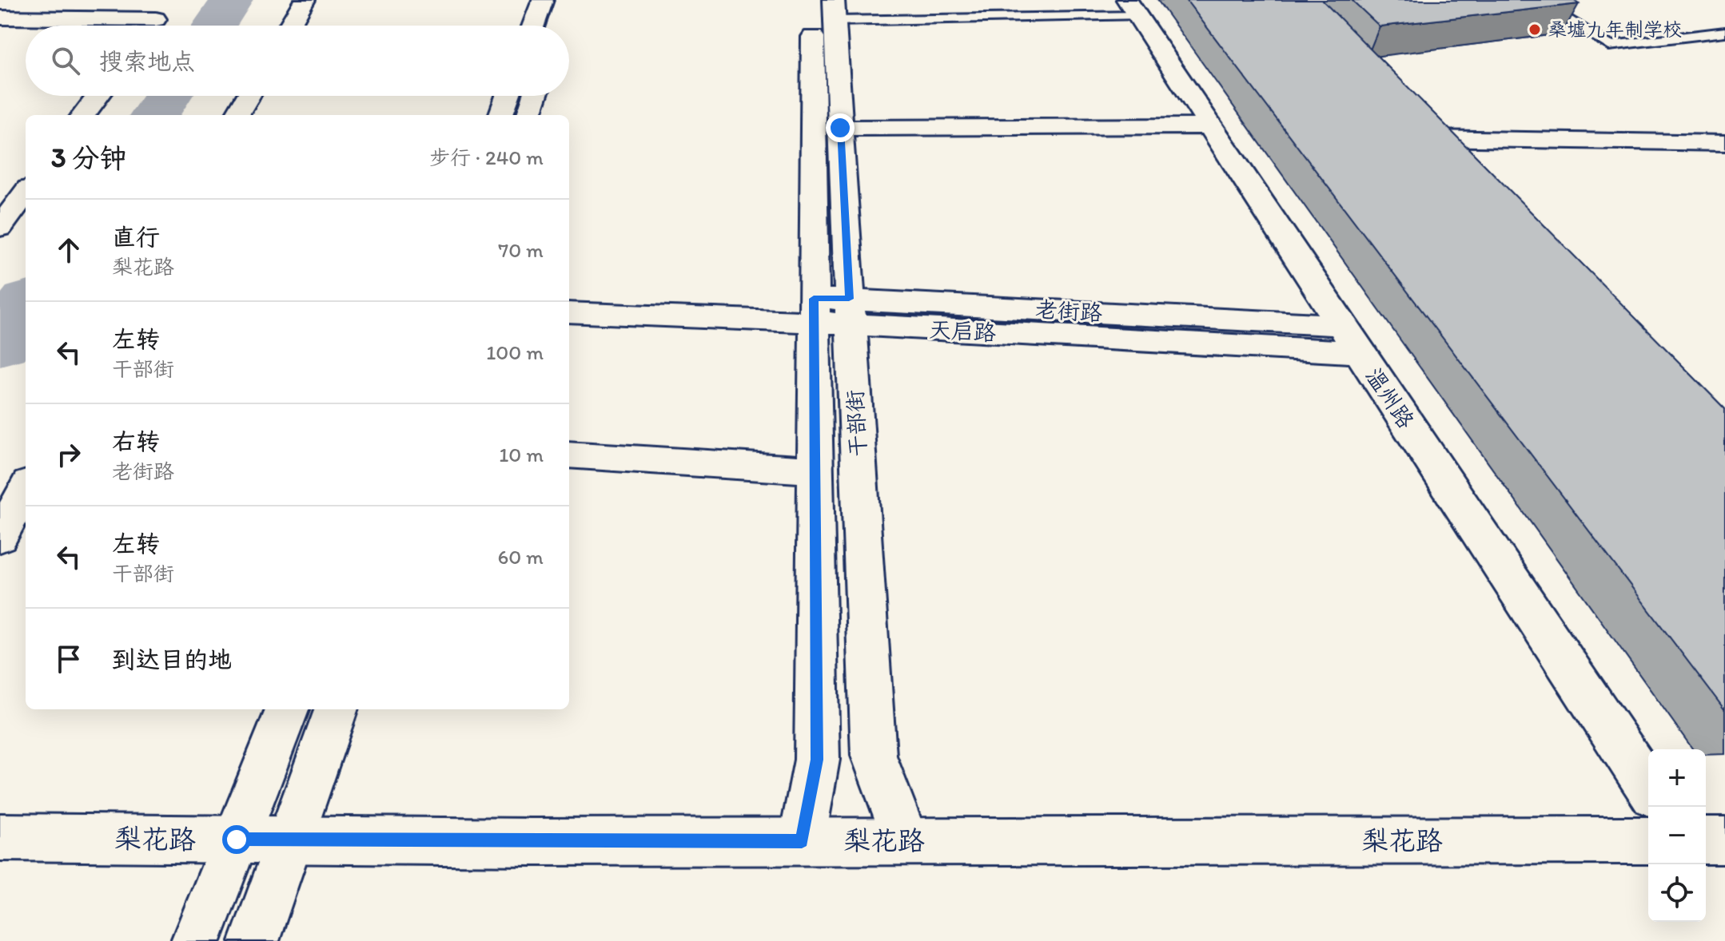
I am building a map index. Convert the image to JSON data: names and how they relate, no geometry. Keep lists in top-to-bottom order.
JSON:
{
  "streets": {
    "street": [
      "老街路",
      "天启路",
      "温州路",
      "干部街",
      "梨花路"
    ]
  },
  "crossings": [
    ["老街路", "天启路"],
    ["老街路", "温州路"],
    ["老街路", "干部街"],
    ["天启路", "温州路"],
    ["天启路", "干部街"],
    ["干部街", "梨花路"]
  ],
  "places": ["桑墟九年制学校"],
  "page": {
    "search": "搜索地点",
    "heading": ["3 分钟", "步行 · 240 m"],
    "list": [
      ["直行", "梨花路", "70 m"],
      ["左转", "干部街", "100 m"],
      ["右转", "老街路", "10 m"],
      ["左转", "干部街", "60 m"],
      "到达目的地"
    ],
    "map_buttons": ["+", "−"]
  }
}
